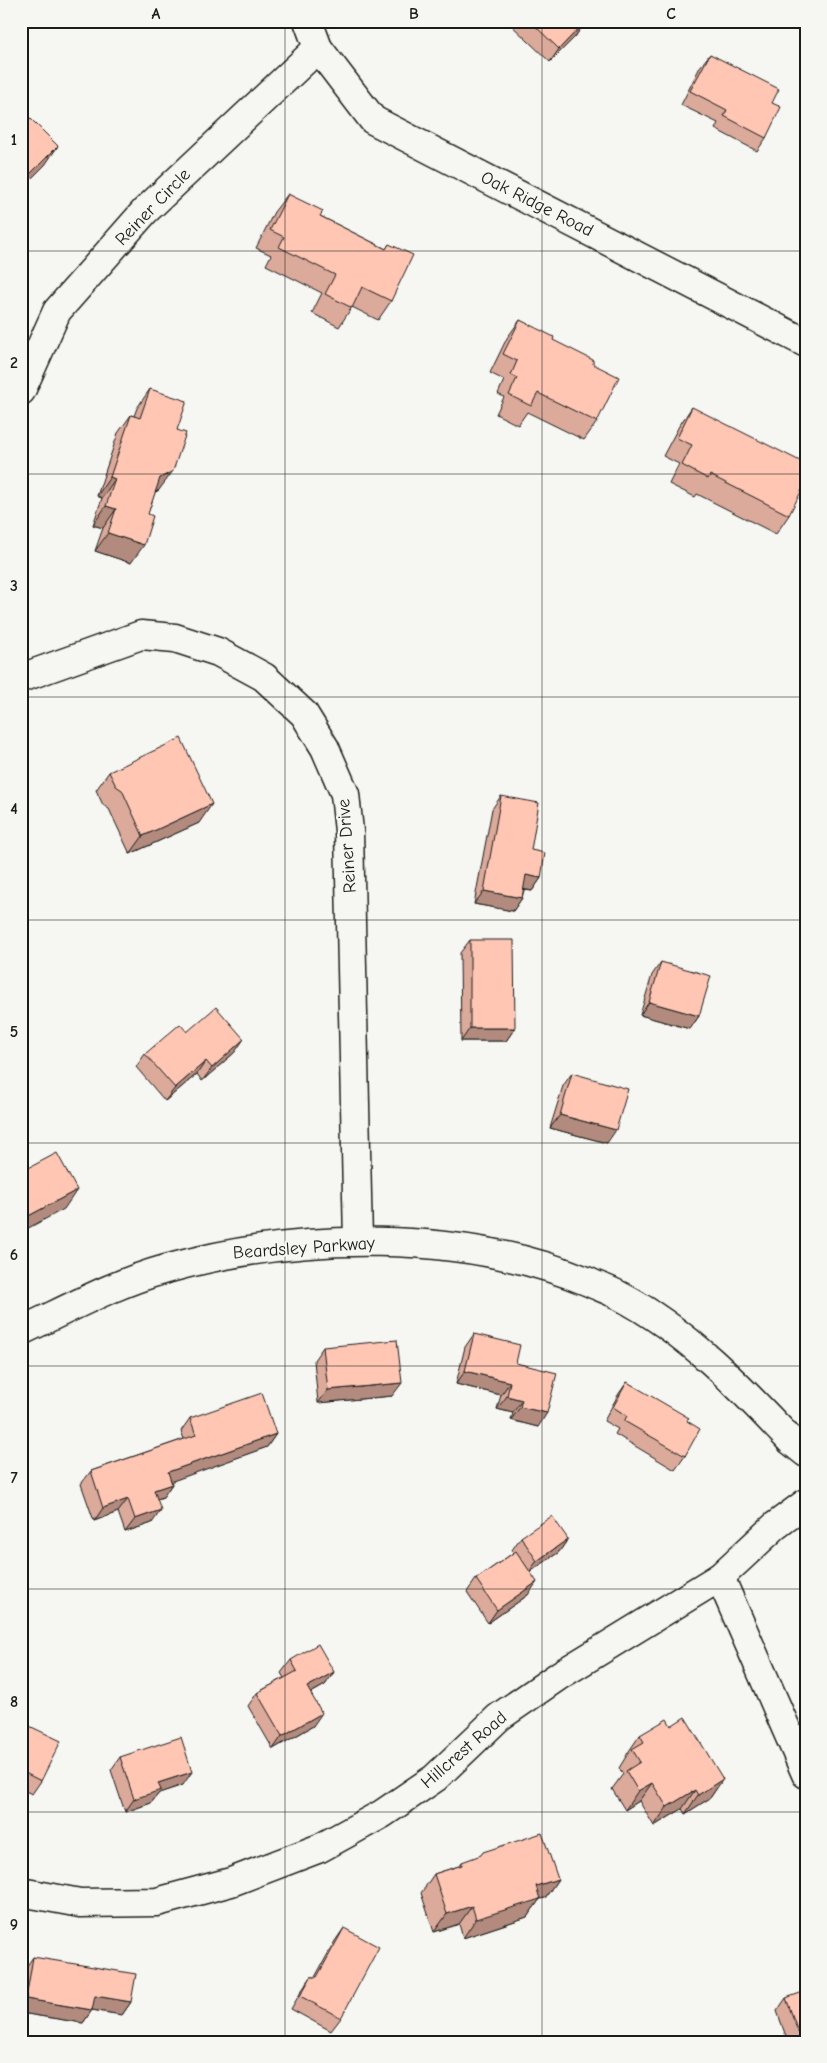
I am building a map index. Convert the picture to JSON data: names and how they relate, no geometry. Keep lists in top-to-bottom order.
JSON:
{
  "streets": {
    "street": [
      "Oak Ridge Road",
      "Reiner Circle",
      "Reiner Drive",
      "Beardsley Parkway",
      "Hillcrest Road"
    ]
  },
  "crossings": [
    ["Oak Ridge Road", "Reiner Circle"],
    ["Reiner Drive", "Beardsley Parkway"]
  ],
  "grid": {
    "columns": ["A", "B", "C"],
    "rows": [
      "1",
      "2",
      "3",
      "4",
      "5",
      "6",
      "7",
      "8",
      "9"
    ]
  }
}
